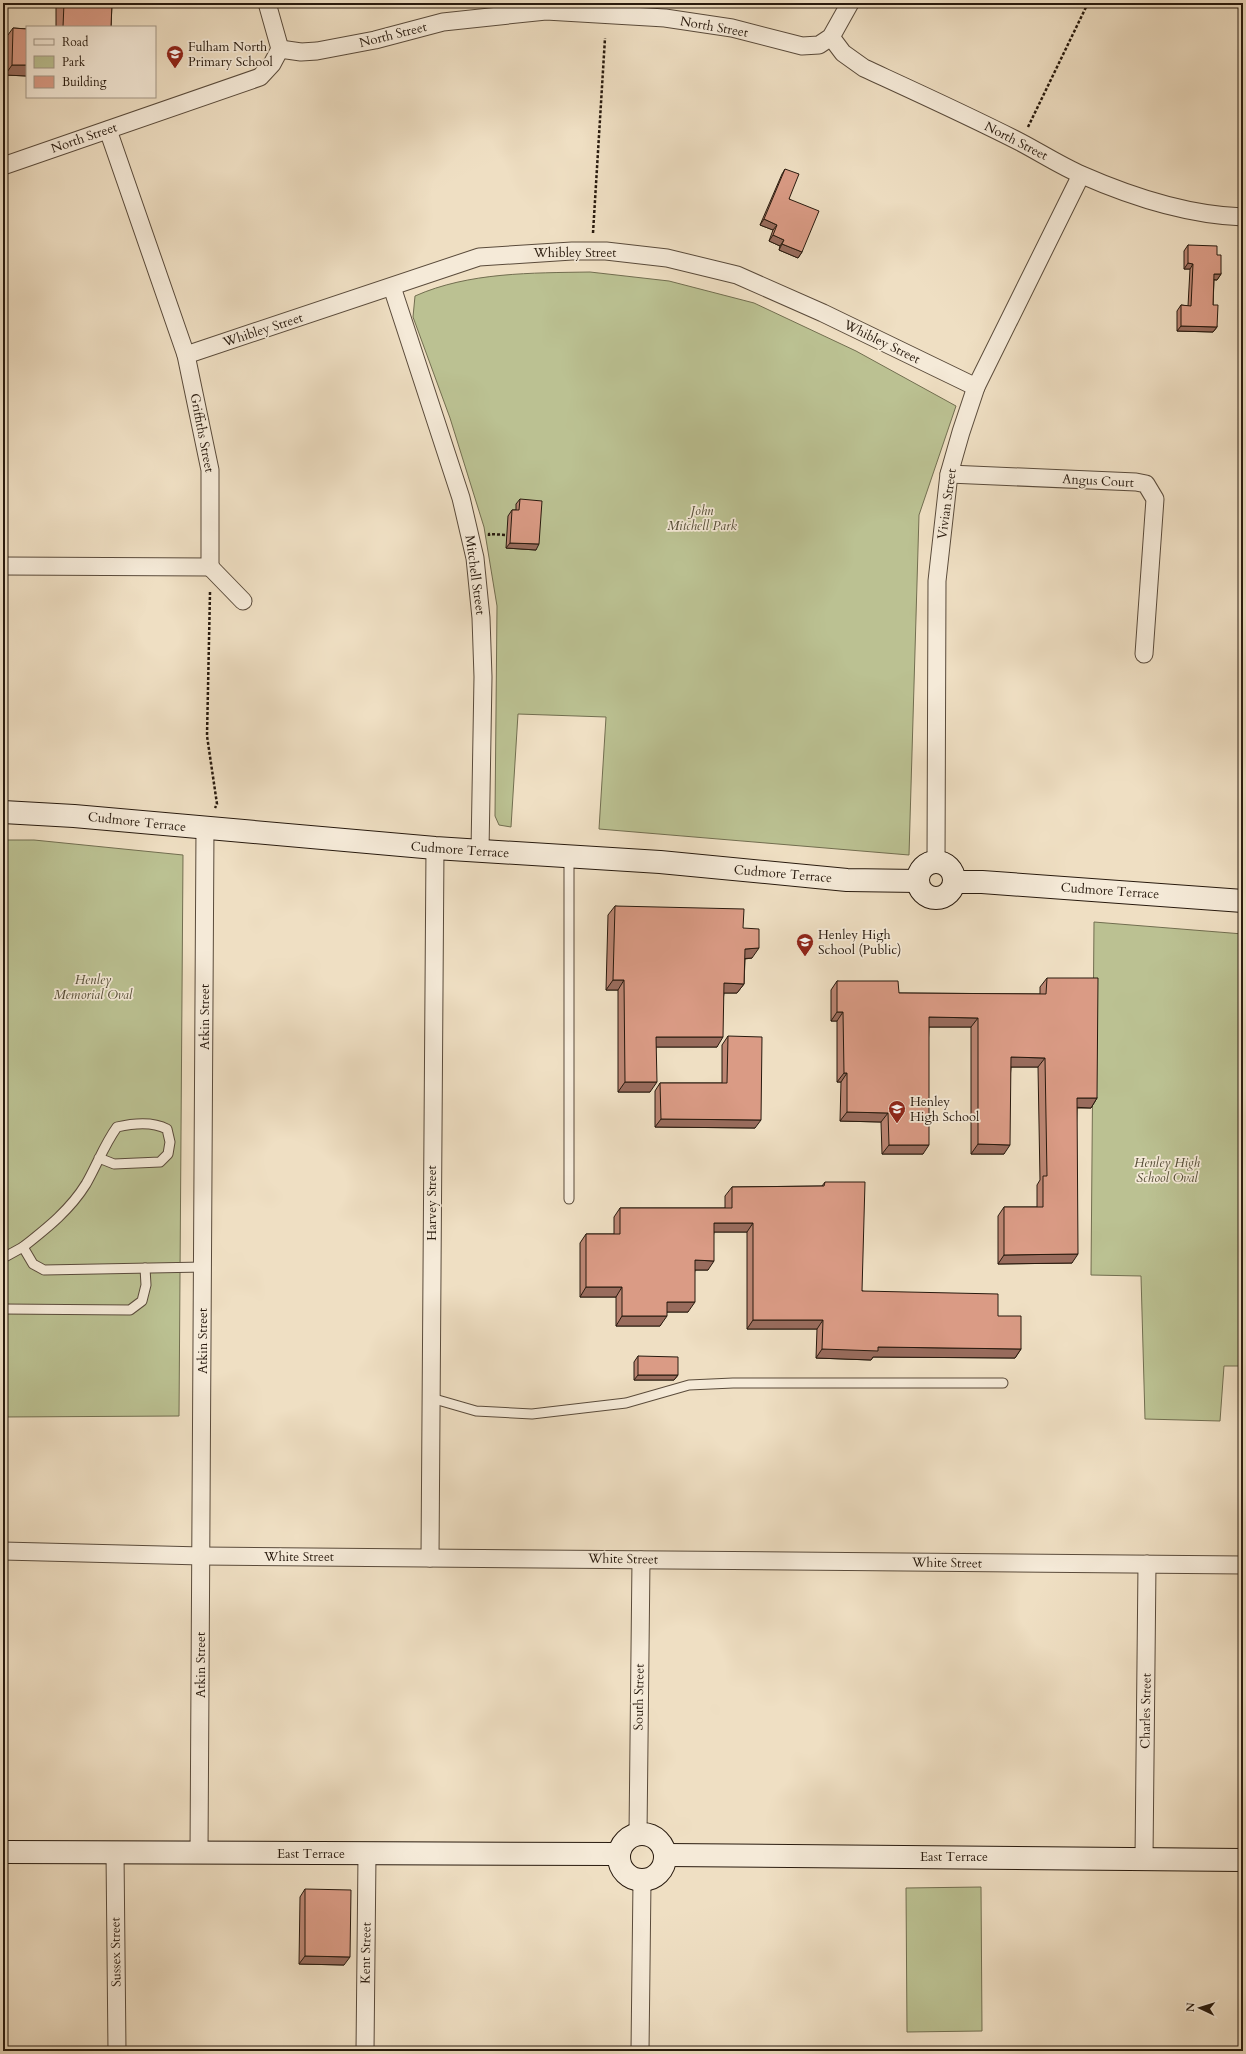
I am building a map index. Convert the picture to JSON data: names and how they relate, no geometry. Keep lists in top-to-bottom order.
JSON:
{
  "streets": {
    "street": [
      "North Street",
      "Whibley Street",
      "Griffiths Street",
      "Angus Court",
      "Vivian Street",
      "Mitchell Street",
      "Cudmore Terrace",
      "Atkin Street",
      "Harvey Street",
      "White Street",
      "South Street",
      "Charles Street",
      "East Terrace",
      "Sussex Street",
      "Kent Street"
    ]
  },
  "crossings": [
    ["North Street", "Griffiths Street"],
    ["North Street", "Vivian Street"],
    ["Whibley Street", "Griffiths Street"],
    ["Whibley Street", "Vivian Street"],
    ["Whibley Street", "Mitchell Street"],
    ["Angus Court", "Vivian Street"],
    ["Vivian Street", "Cudmore Terrace"],
    ["Mitchell Street", "Cudmore Terrace"],
    ["Cudmore Terrace", "Atkin Street"],
    ["Cudmore Terrace", "Harvey Street"],
    ["Atkin Street", "White Street"],
    ["Atkin Street", "East Terrace"],
    ["Harvey Street", "White Street"],
    ["White Street", "South Street"],
    ["White Street", "Charles Street"],
    ["South Street", "East Terrace"],
    ["Charles Street", "East Terrace"],
    ["East Terrace", "Sussex Street"],
    ["East Terrace", "Kent Street"]
  ],
  "parks": ["John Mitchell Park", "Henley Memorial Oval", "Henley High School Oval"],
  "places": {
    "school or university": ["Fulham North Primary School", "Henley High School (Public)", "Henley High School"]
  },
  "legend": ["Road", "Park", "Building"],
  "north": "left"
}
